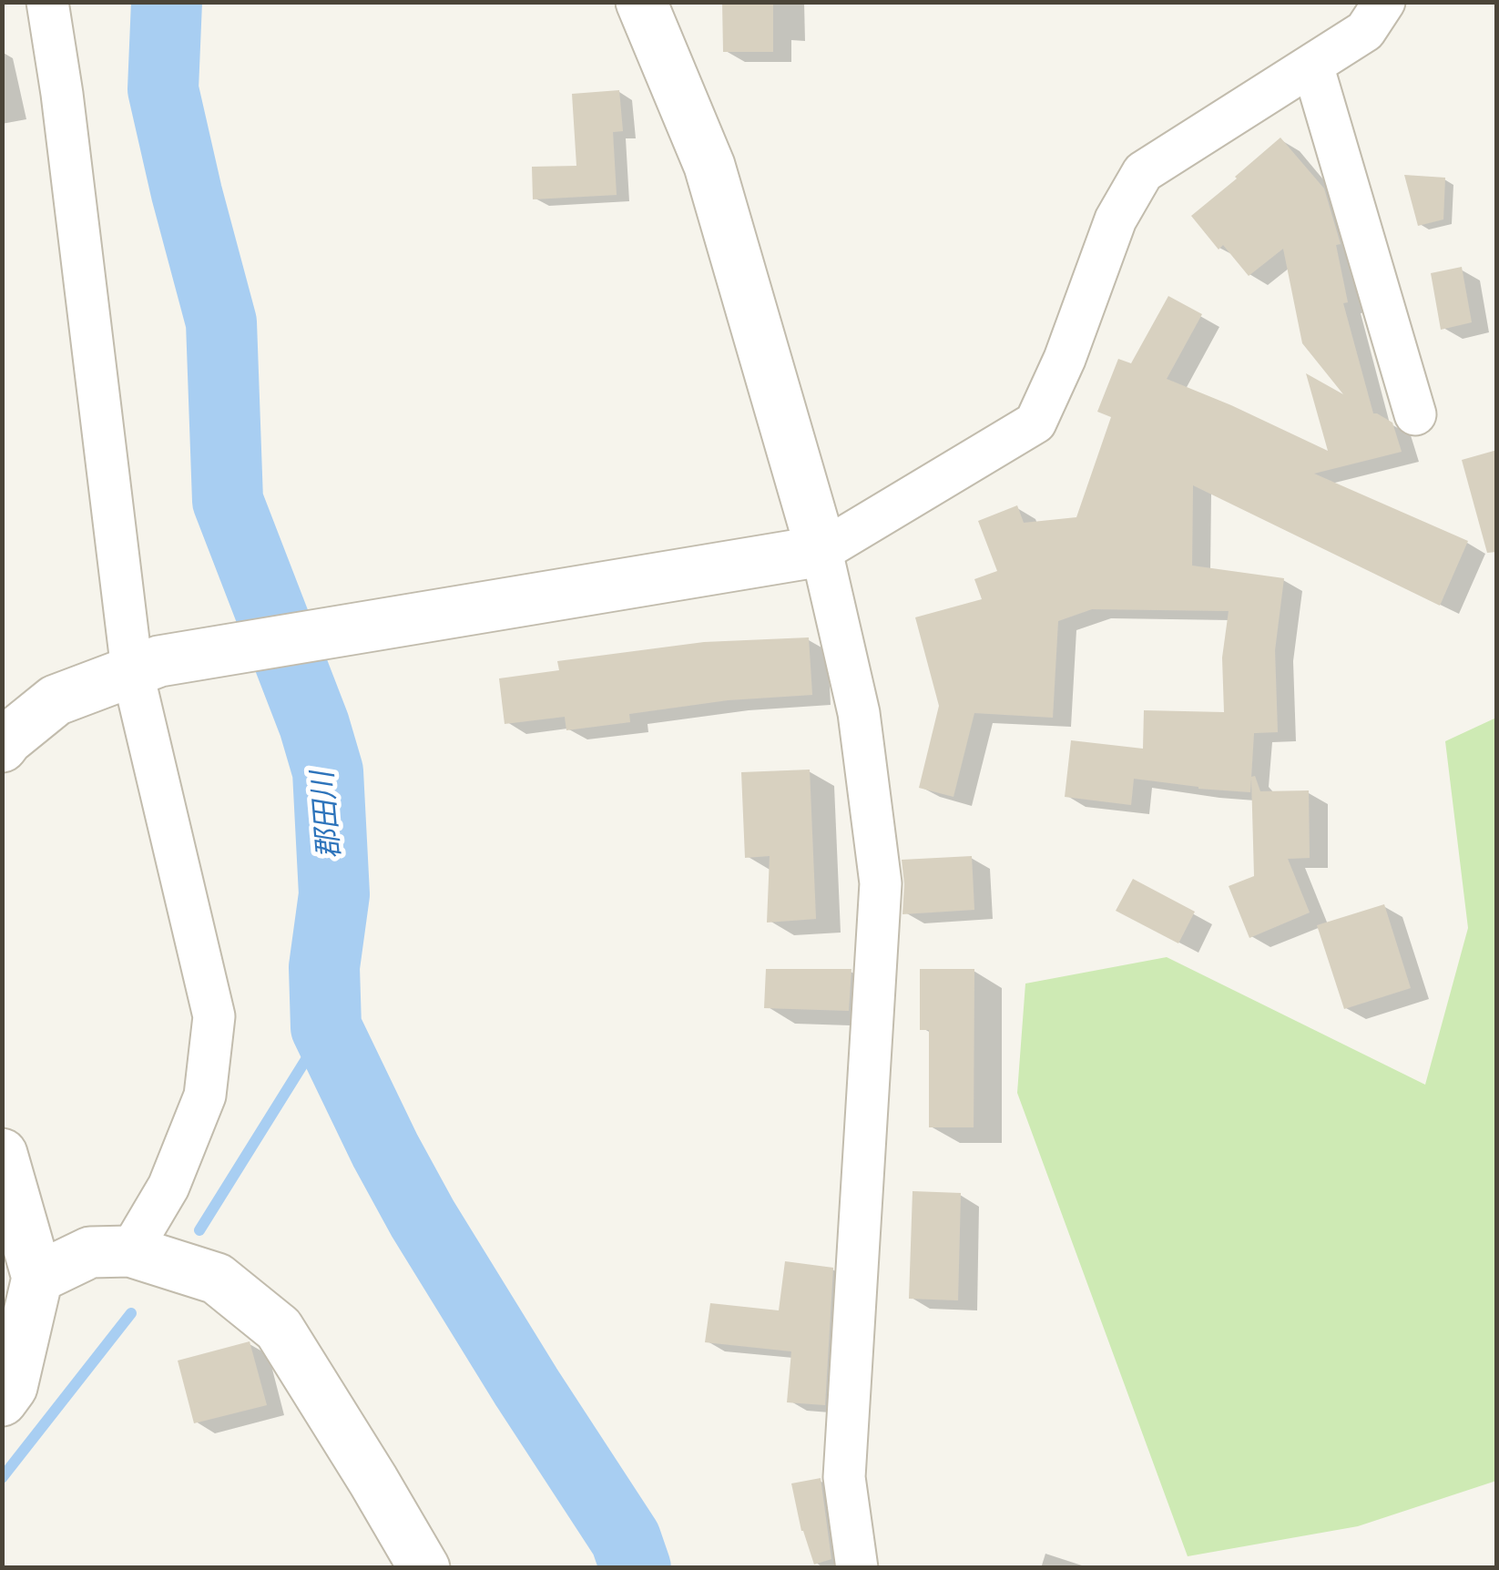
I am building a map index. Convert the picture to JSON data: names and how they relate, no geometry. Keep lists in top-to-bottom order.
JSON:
{
  "water": ["郡田川"]
}
